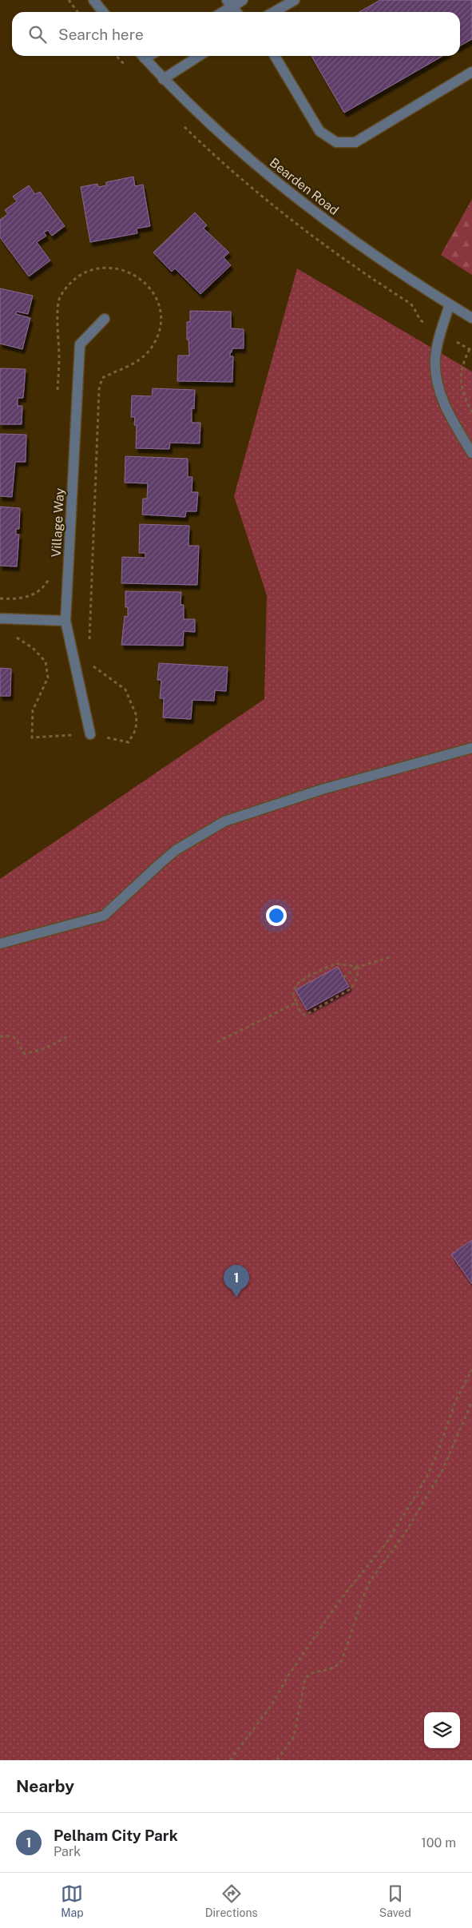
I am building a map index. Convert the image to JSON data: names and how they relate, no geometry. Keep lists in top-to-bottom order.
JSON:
{
  "streets": {
    "street": ["Bearden Road", "Village Way"]
  },
  "page": {
    "search": "Search here",
    "pins": "1",
    "heading": "Nearby",
    "list": [
      {
        "mark": "1",
        "name": "Pelham City Park",
        "note": "Park",
        "value": "100 m"
      }
    ],
    "nav": ["Map", "Directions", "Saved"]
  }
}
